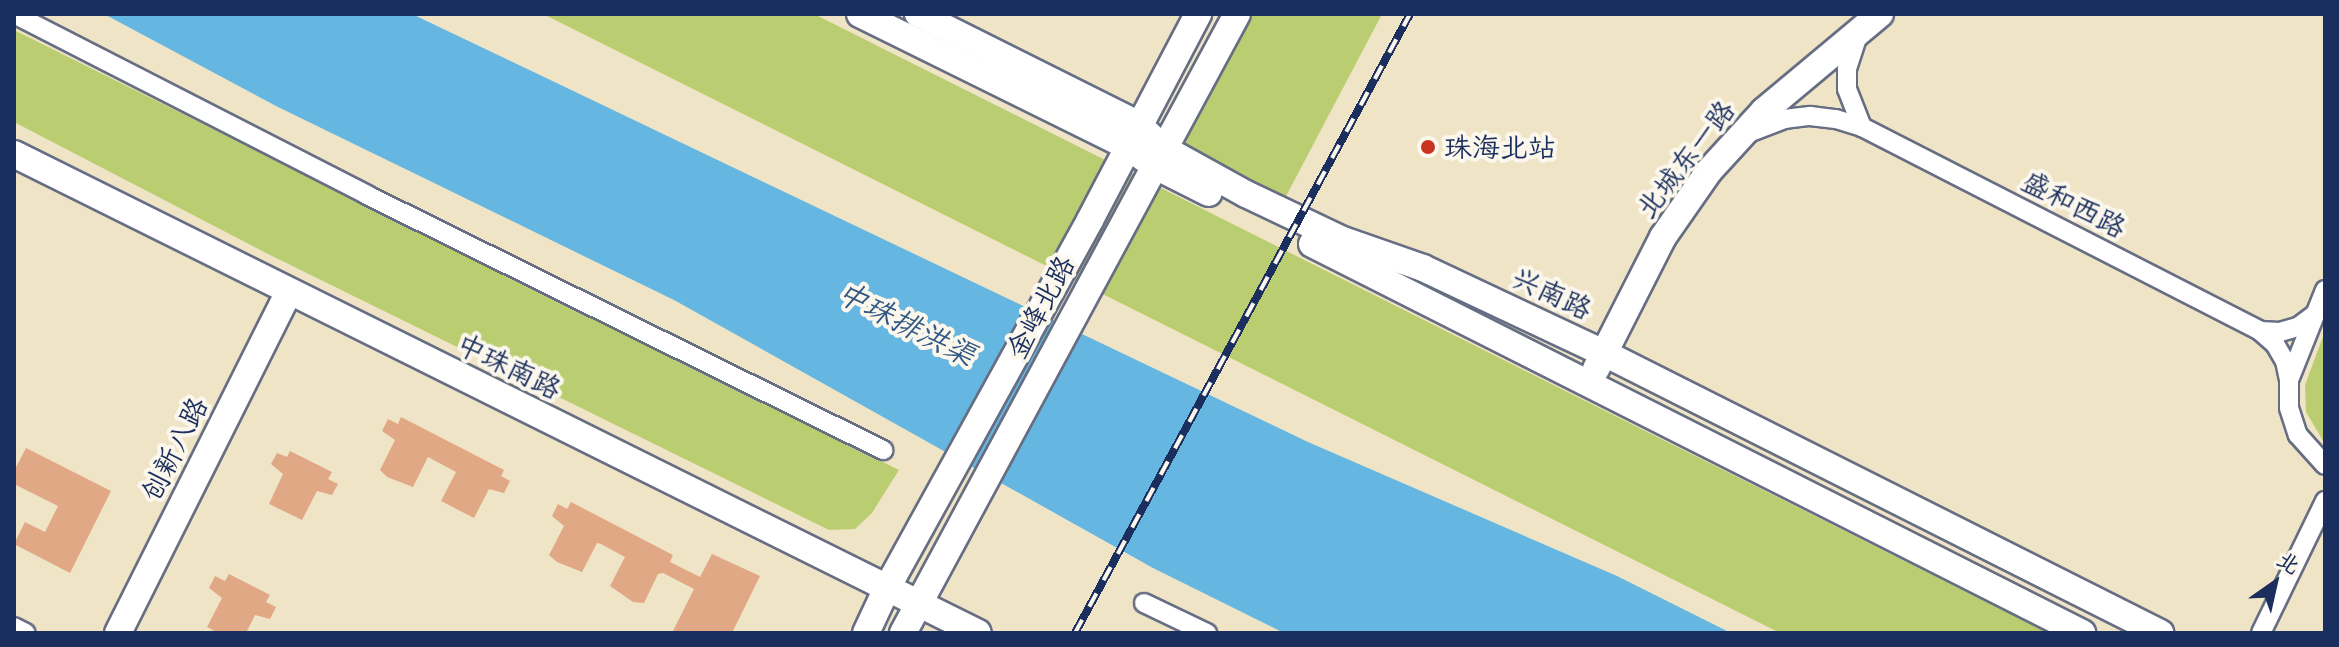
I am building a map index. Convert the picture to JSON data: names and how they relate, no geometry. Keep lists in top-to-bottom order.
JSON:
{
  "streets": {
    "street": [
      "北城东一路",
      "盛和西路",
      "兴南路",
      "金峰北路",
      "中珠南路",
      "创新八路"
    ]
  },
  "crossings": [
    ["北城东一路", "盛和西路"],
    ["北城东一路", "兴南路"],
    ["兴南路", "金峰北路"],
    ["金峰北路", "中珠南路"],
    ["中珠南路", "创新八路"]
  ],
  "water": ["中珠排洪渠"],
  "places": ["珠海北站"],
  "north": "top right"
}
